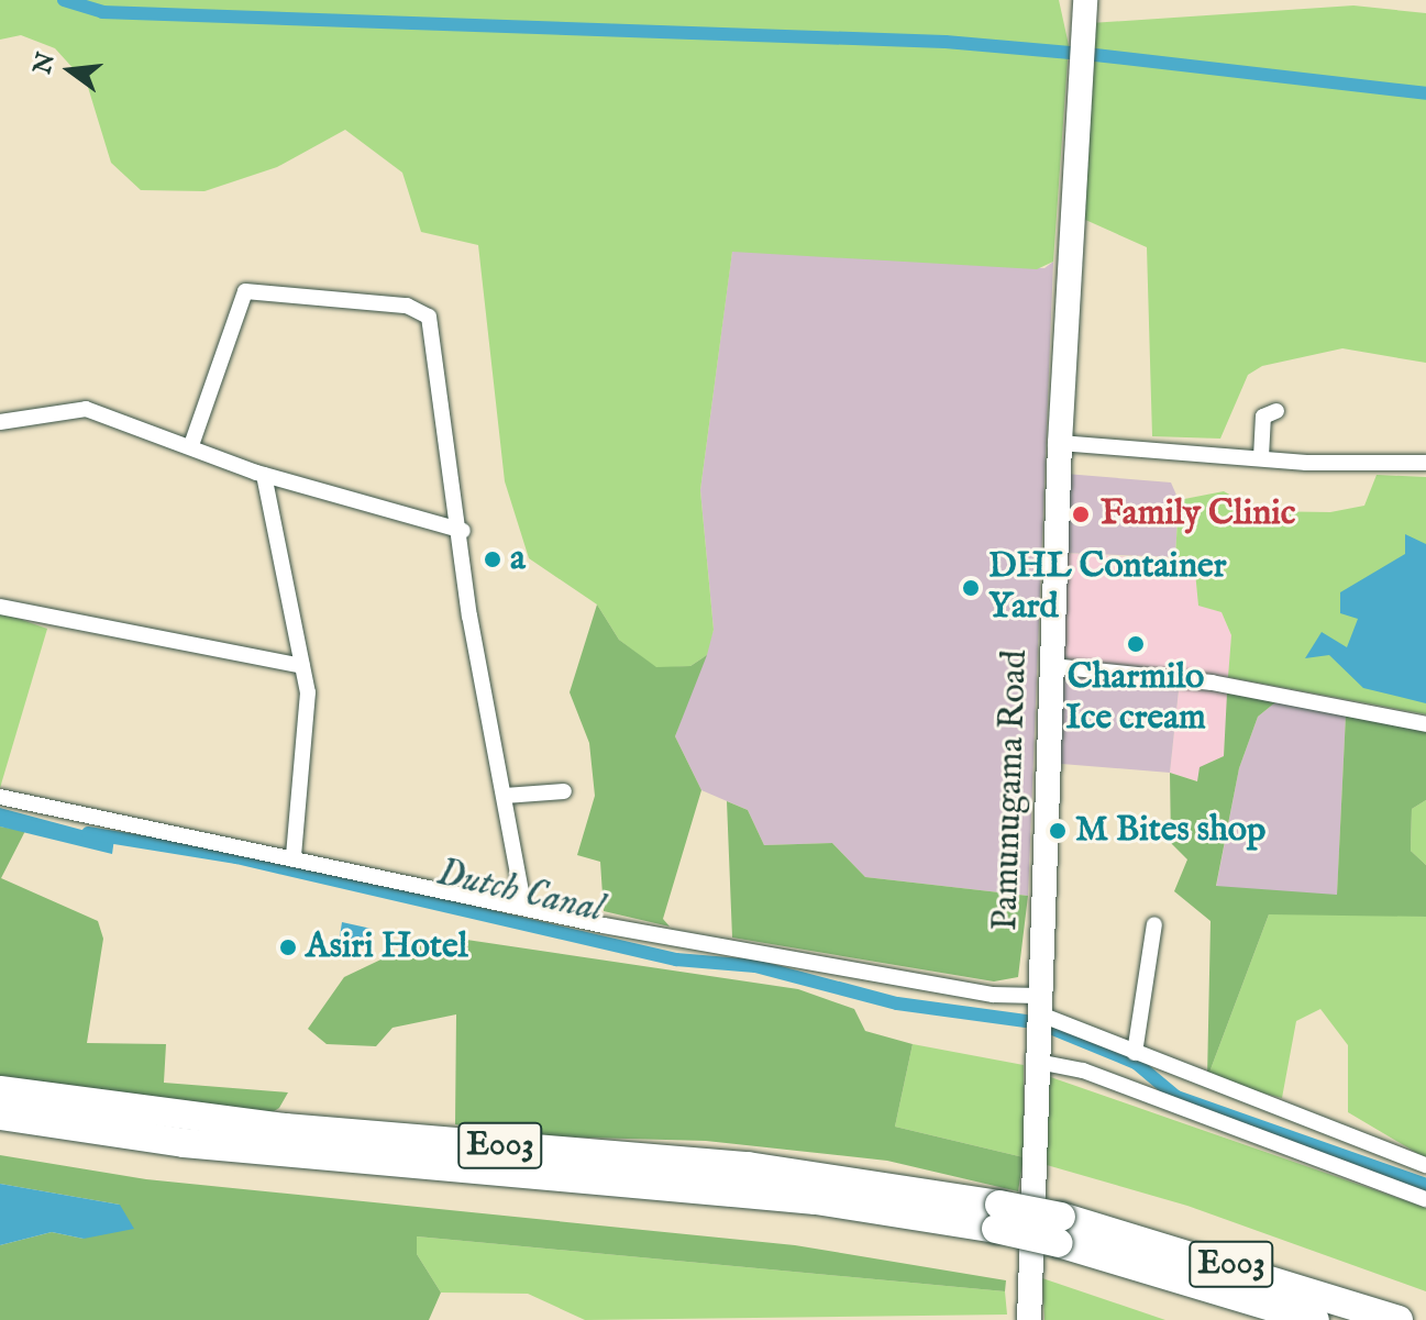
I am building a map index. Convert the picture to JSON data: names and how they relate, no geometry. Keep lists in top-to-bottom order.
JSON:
{
  "streets": {
    "highway": ["E003"],
    "main road": ["Pamunugama Road"]
  },
  "water": ["Dutch Canal"],
  "places": [
    "Family Clinic",
    "a",
    "DHL Container Yard",
    "Charmilo Ice cream",
    "M Bites shop",
    "Asiri Hotel"
  ],
  "north": "left"
}
